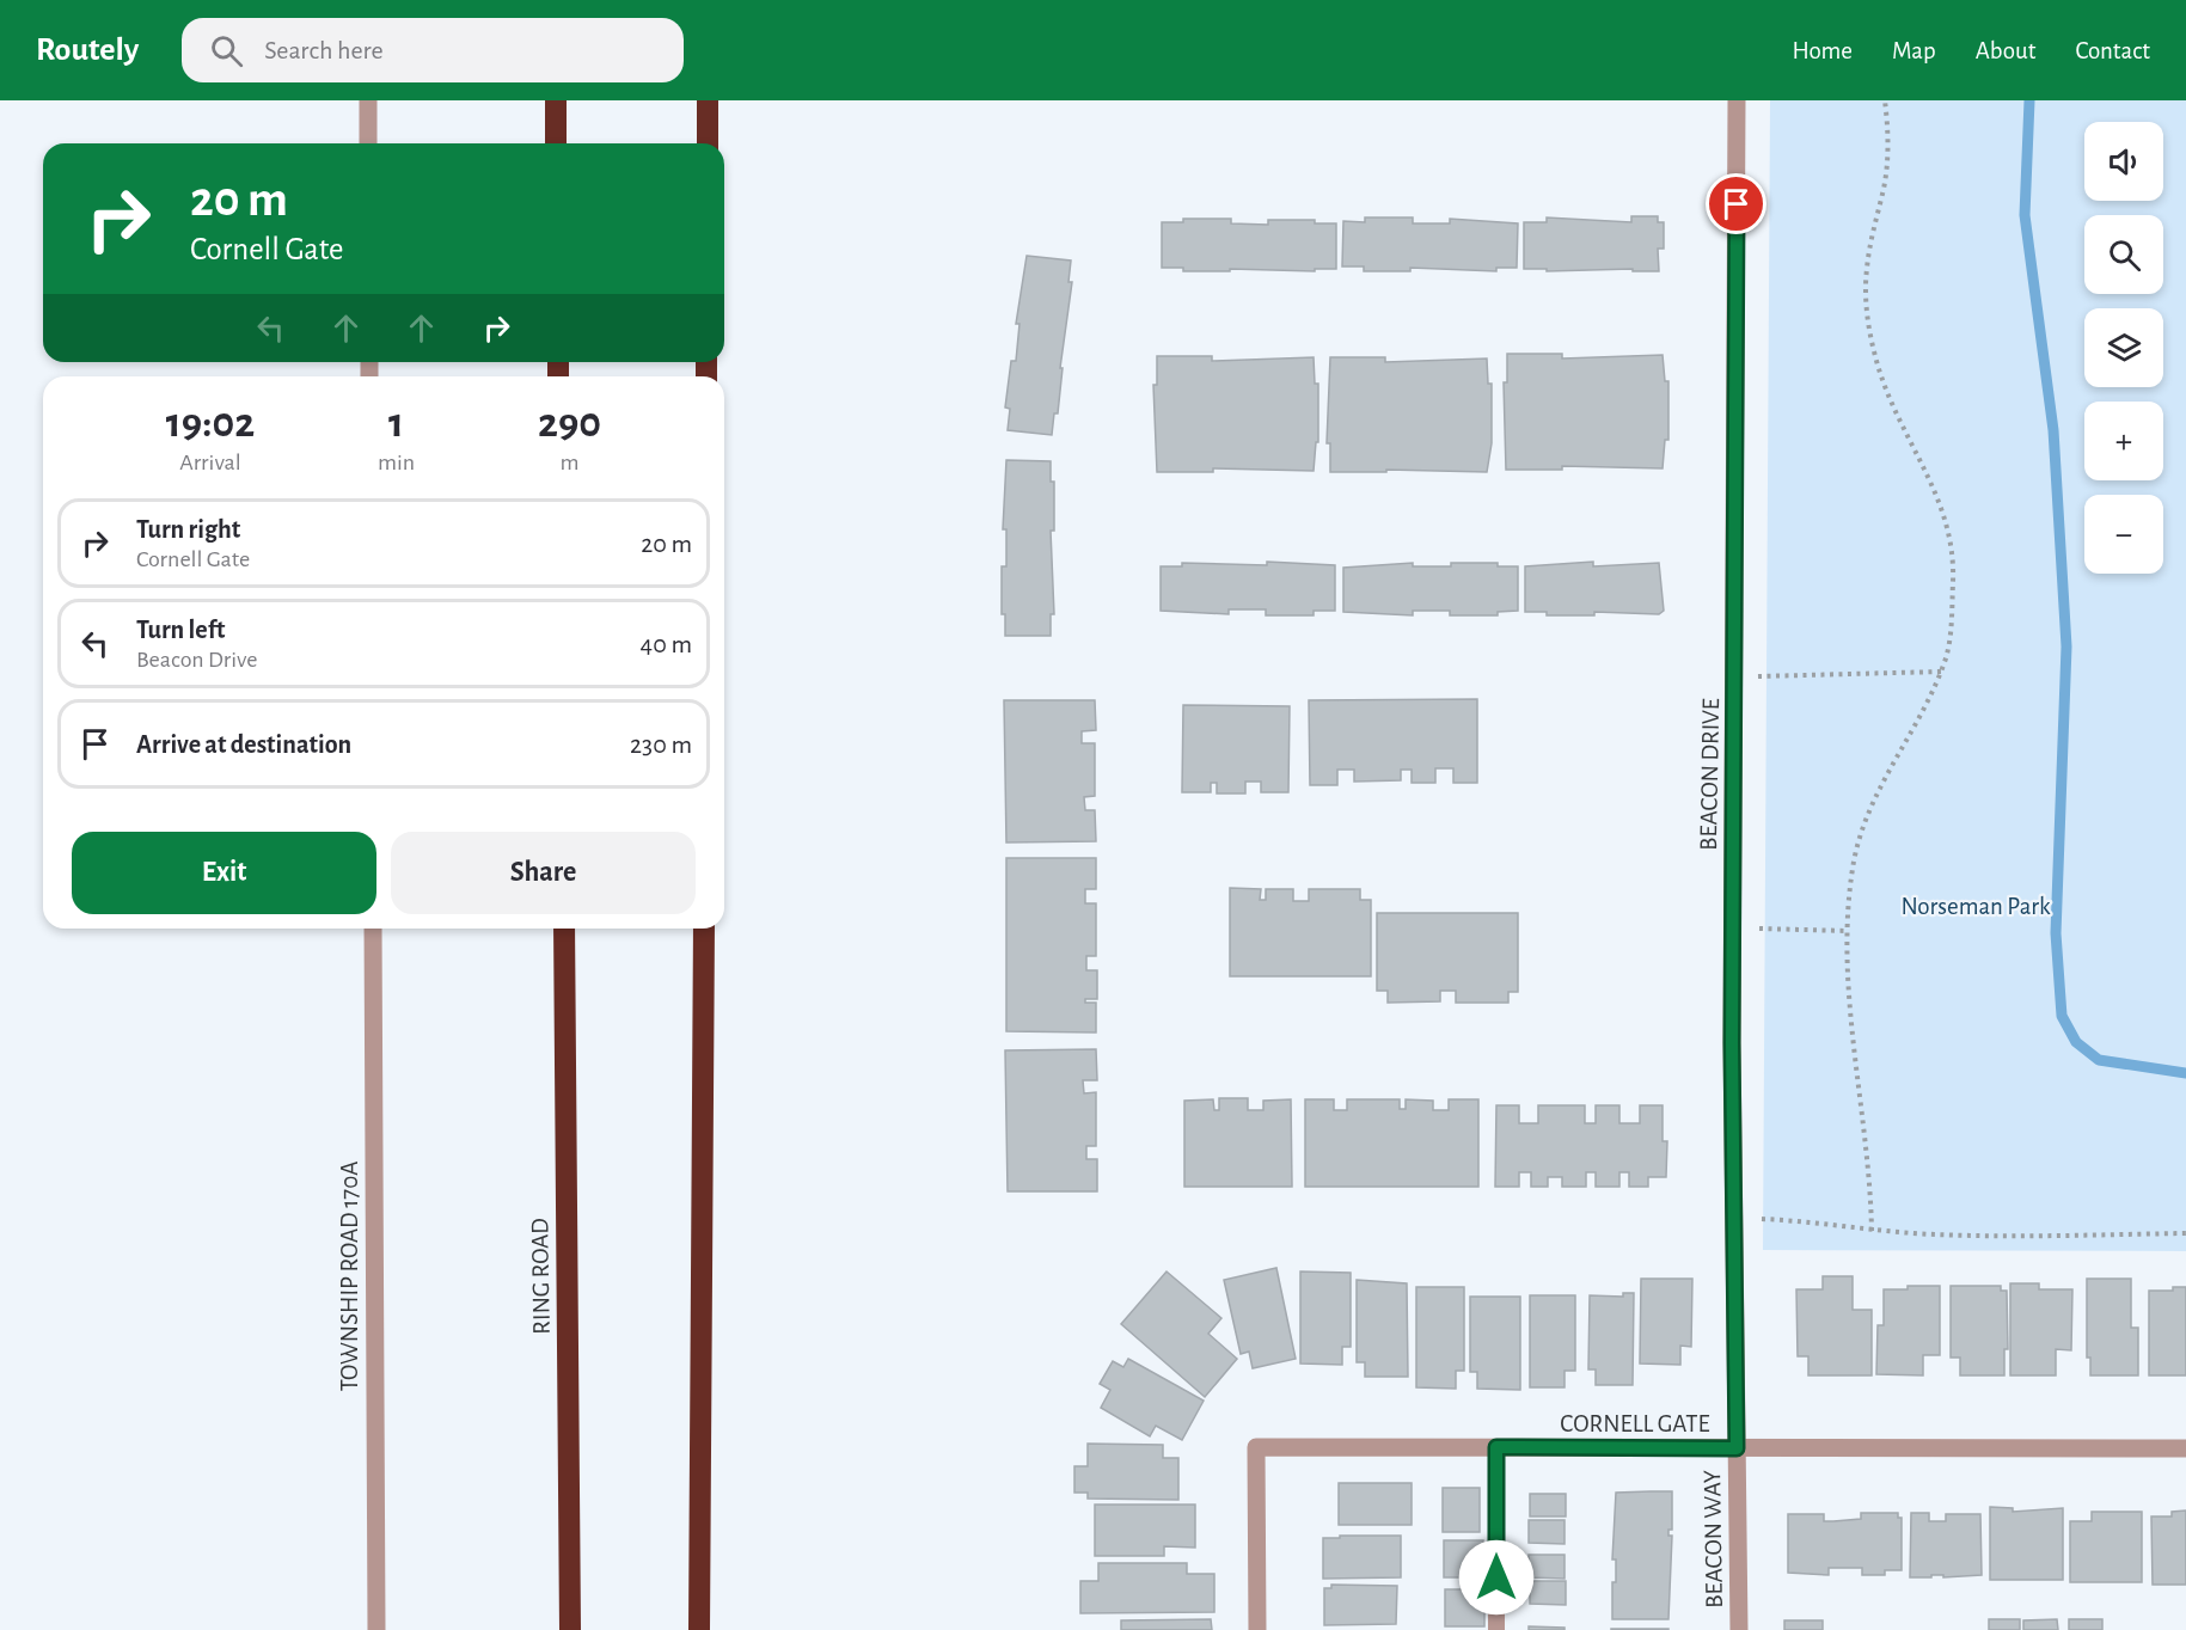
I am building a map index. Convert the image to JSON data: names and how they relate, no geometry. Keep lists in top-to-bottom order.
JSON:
{
  "streets": {
    "highway": ["RING ROAD"],
    "street": [
      "BEACON DRIVE",
      "TOWNSHIP ROAD 170A",
      "CORNELL GATE",
      "BEACON WAY"
    ]
  },
  "crossings": [
    ["BEACON DRIVE", "CORNELL GATE"],
    ["BEACON DRIVE", "BEACON WAY"],
    ["CORNELL GATE", "BEACON WAY"]
  ],
  "parks": ["Norseman Park"],
  "page": {
    "header": "Routely",
    "search": "Search here",
    "nav": [
      "Home",
      "Map",
      "About",
      "Contact"
    ],
    "map_buttons": ["+", "−"],
    "turn": ["20 m", "Cornell Gate"],
    "eta": [
      "19:02",
      "Arrival",
      "1",
      "min",
      "290",
      "m"
    ],
    "list": [
      {
        "name": "Turn right",
        "note": "Cornell Gate",
        "value": "20 m"
      },
      {
        "name": "Turn left",
        "note": "Beacon Drive",
        "value": "40 m"
      },
      {
        "name": "Arrive at destination",
        "value": "230 m"
      }
    ],
    "buttons": ["Exit", "Share"]
  }
}
